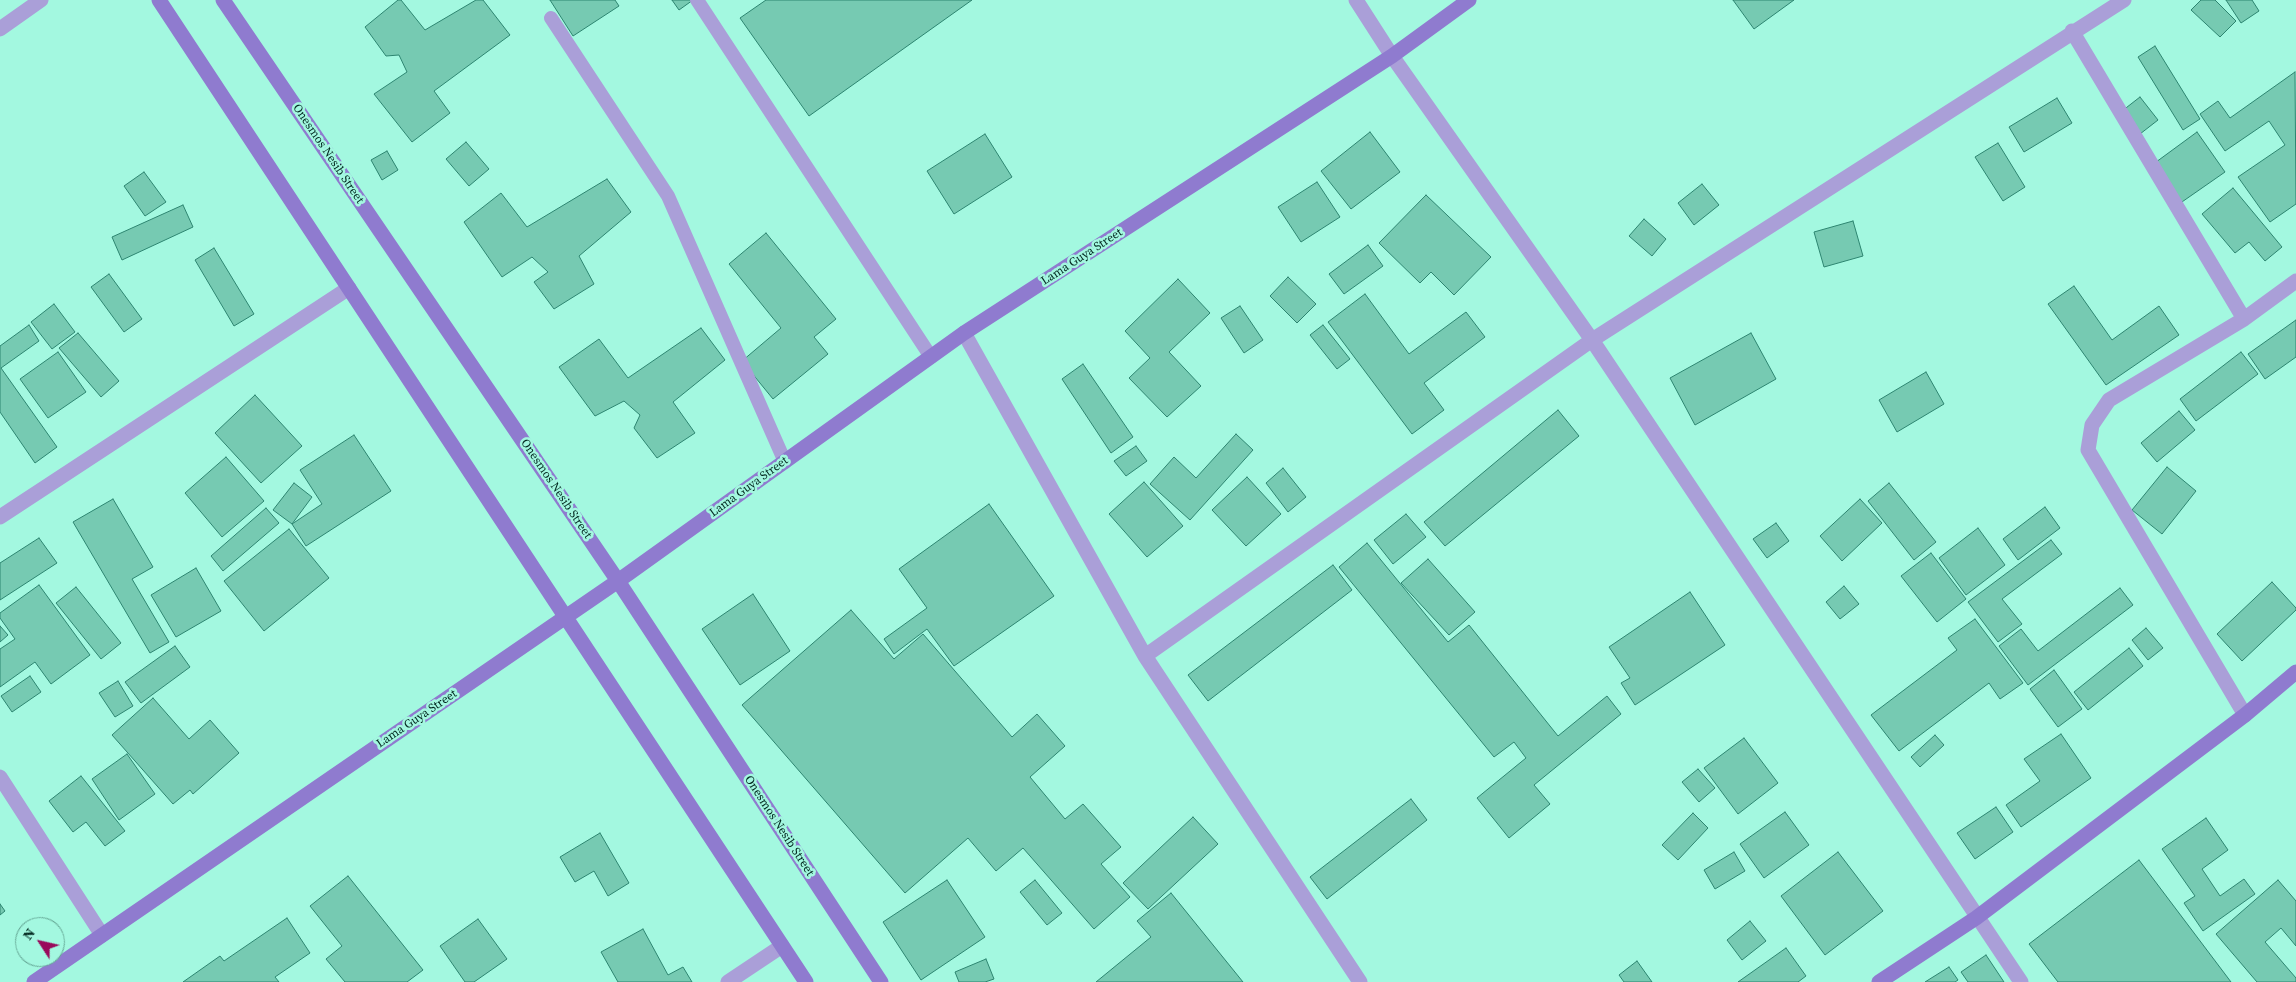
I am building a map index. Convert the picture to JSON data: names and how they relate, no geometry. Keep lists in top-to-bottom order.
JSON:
{
  "streets": {
    "street": ["Onesmos Nesib Street", "Lama Guya Street"]
  },
  "crossings": [
    ["Onesmos Nesib Street", "Lama Guya Street"]
  ],
  "north": "top left"
}
